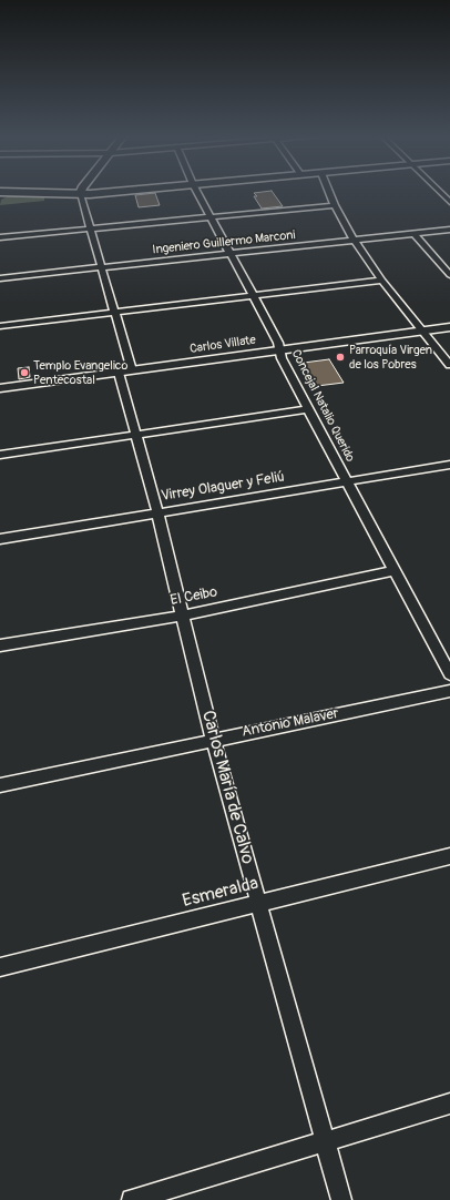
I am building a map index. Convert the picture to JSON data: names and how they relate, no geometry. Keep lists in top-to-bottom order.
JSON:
{
  "streets": {
    "street": [
      "Ingeniero Guillermo Marconi",
      "Carlos Villate",
      "Concejal Natalio Querido",
      "Virrey Olaguer y Feliú",
      "El Ceibo",
      "Antonio Malaver",
      "Carlos María de Calvo",
      "Esmeralda"
    ]
  },
  "crossings": [
    ["Ingeniero Guillermo Marconi", "Concejal Natalio Querido"],
    ["Carlos Villate", "Concejal Natalio Querido"],
    ["Carlos Villate", "Carlos María de Calvo"],
    ["Concejal Natalio Querido", "Virrey Olaguer y Feliú"],
    ["Concejal Natalio Querido", "El Ceibo"],
    ["Virrey Olaguer y Feliú", "Carlos María de Calvo"],
    ["El Ceibo", "Carlos María de Calvo"],
    ["Antonio Malaver", "Carlos María de Calvo"],
    ["Carlos María de Calvo", "Esmeralda"]
  ],
  "places": ["Parroquía Virgen de los Pobres", "Templo Evangelico Pentecostal"]
}
